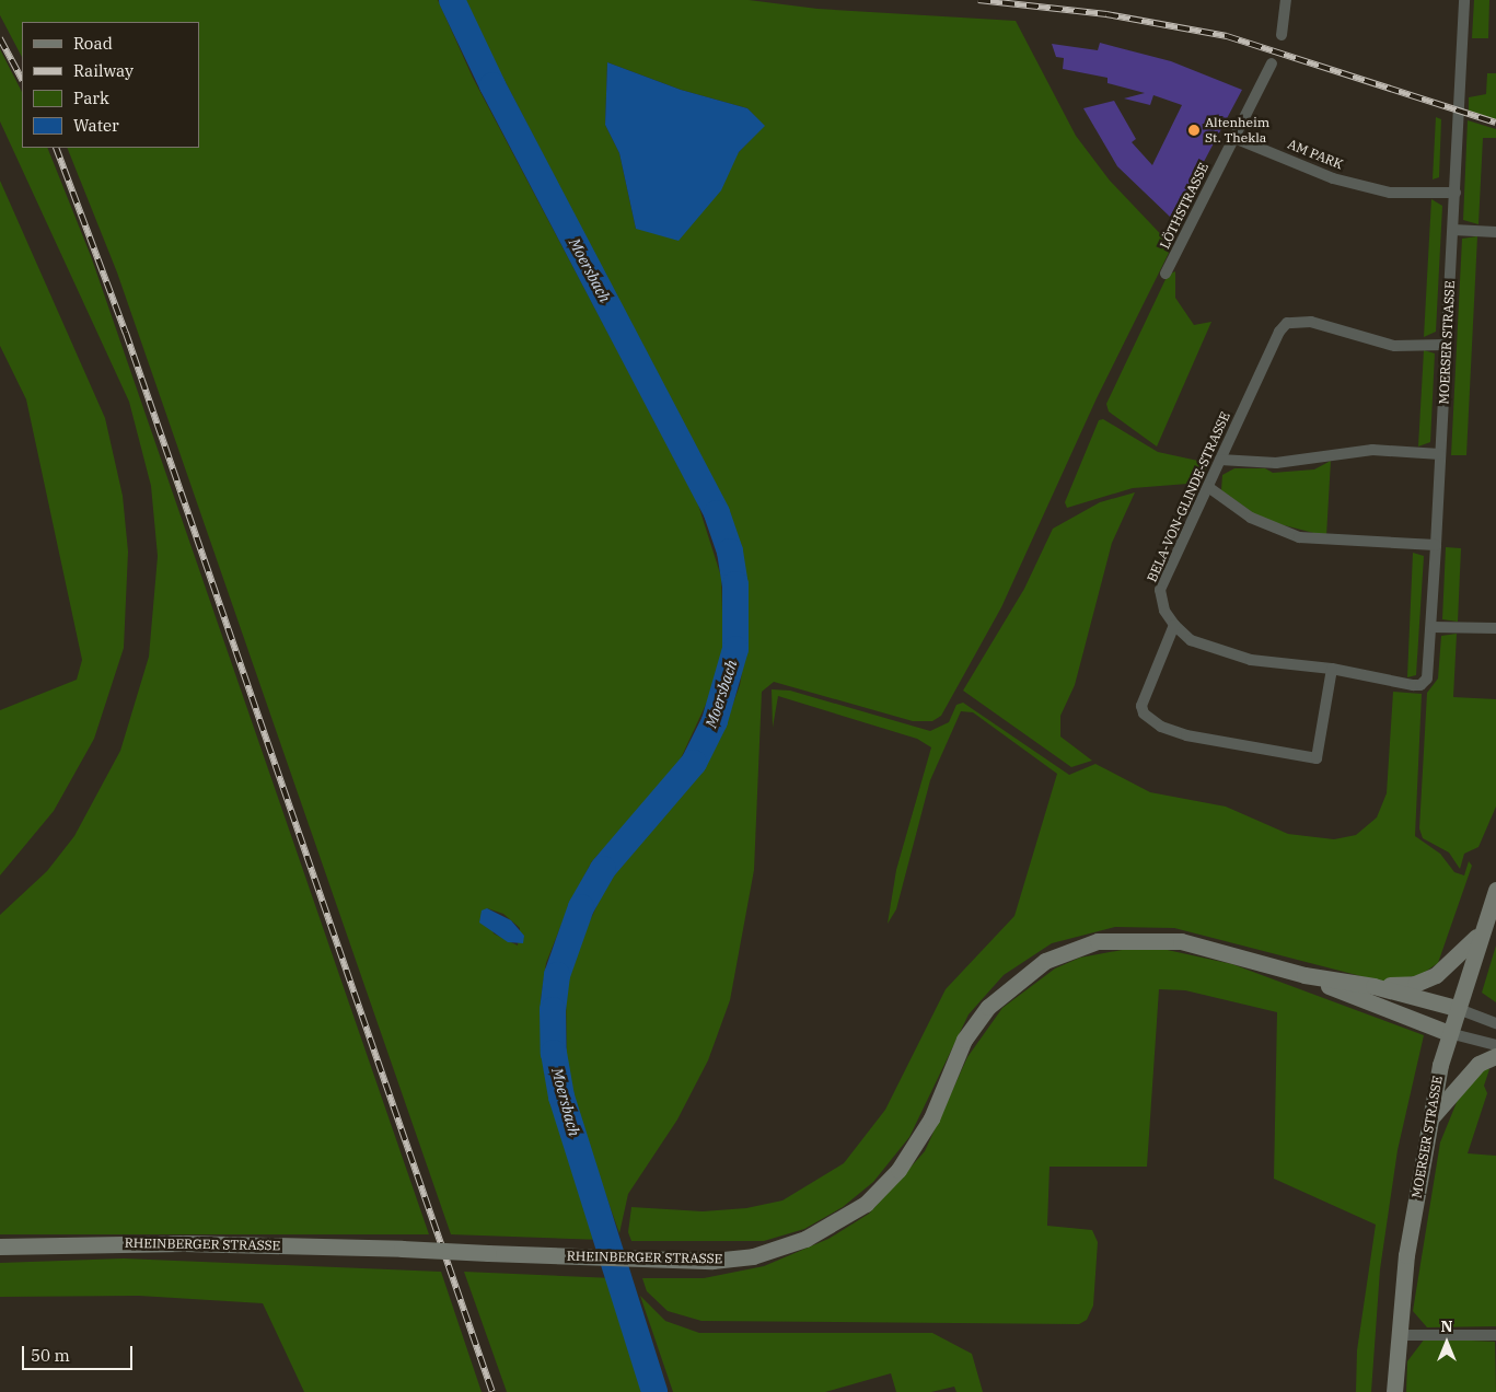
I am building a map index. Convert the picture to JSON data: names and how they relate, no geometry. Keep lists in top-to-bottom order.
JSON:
{
  "streets": {
    "main road": ["MOERSER STRASSE", "RHEINBERGER STRASSE"],
    "street": ["AM PARK", "LÖTHSTRASSE", "BELA-VON-GLINDE-STRASSE"]
  },
  "crossings": [
    ["AM PARK", "LÖTHSTRASSE"],
    ["AM PARK", "MOERSER STRASSE"],
    ["MOERSER STRASSE", "BELA-VON-GLINDE-STRASSE"],
    ["MOERSER STRASSE", "RHEINBERGER STRASSE"]
  ],
  "water": ["Moersbach"],
  "places": ["Altenheim St. Thekla"],
  "legend": [
    "Road",
    "Railway",
    "Park",
    "Water"
  ],
  "scale_bar": "50 m",
  "north": "top"
}
